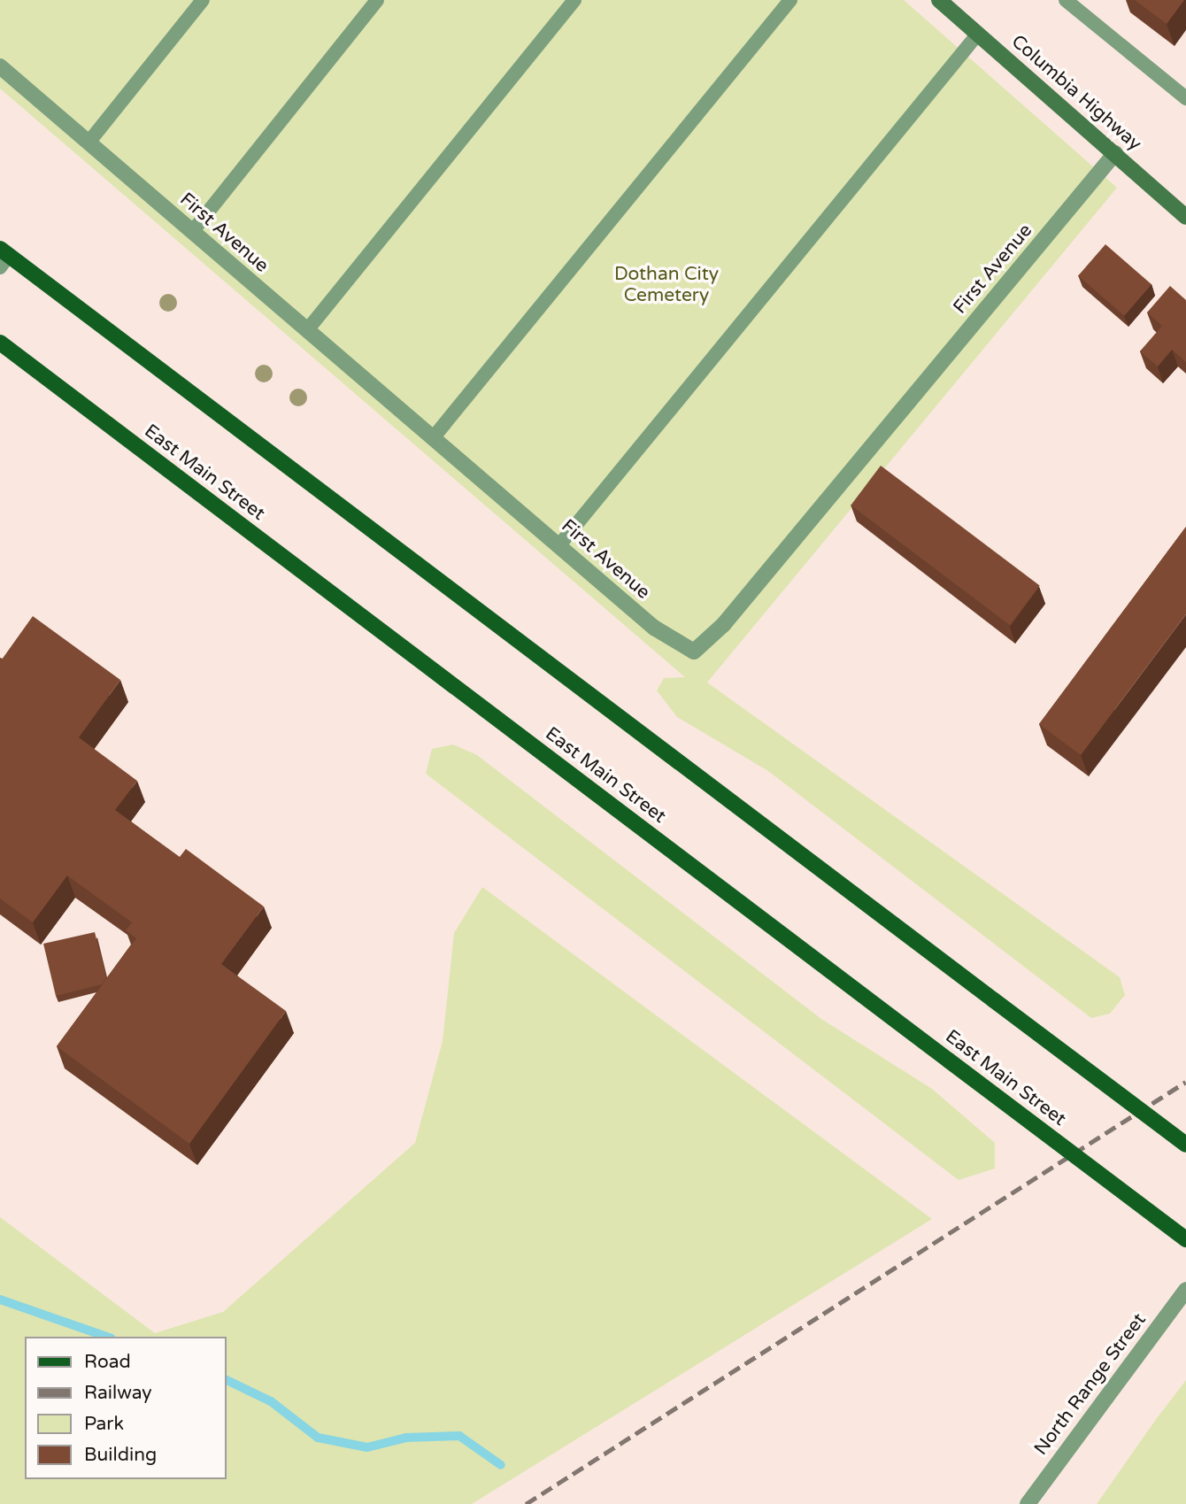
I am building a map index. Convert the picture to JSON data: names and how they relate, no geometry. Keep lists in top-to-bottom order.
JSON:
{
  "streets": {
    "main road": ["Columbia Highway", "East Main Street"],
    "street": ["First Avenue", "North Range Street"]
  },
  "crossings": [
    ["Columbia Highway", "First Avenue"]
  ],
  "parks": ["Dothan City Cemetery"],
  "legend": [
    "Road",
    "Railway",
    "Park",
    "Building"
  ]
}
